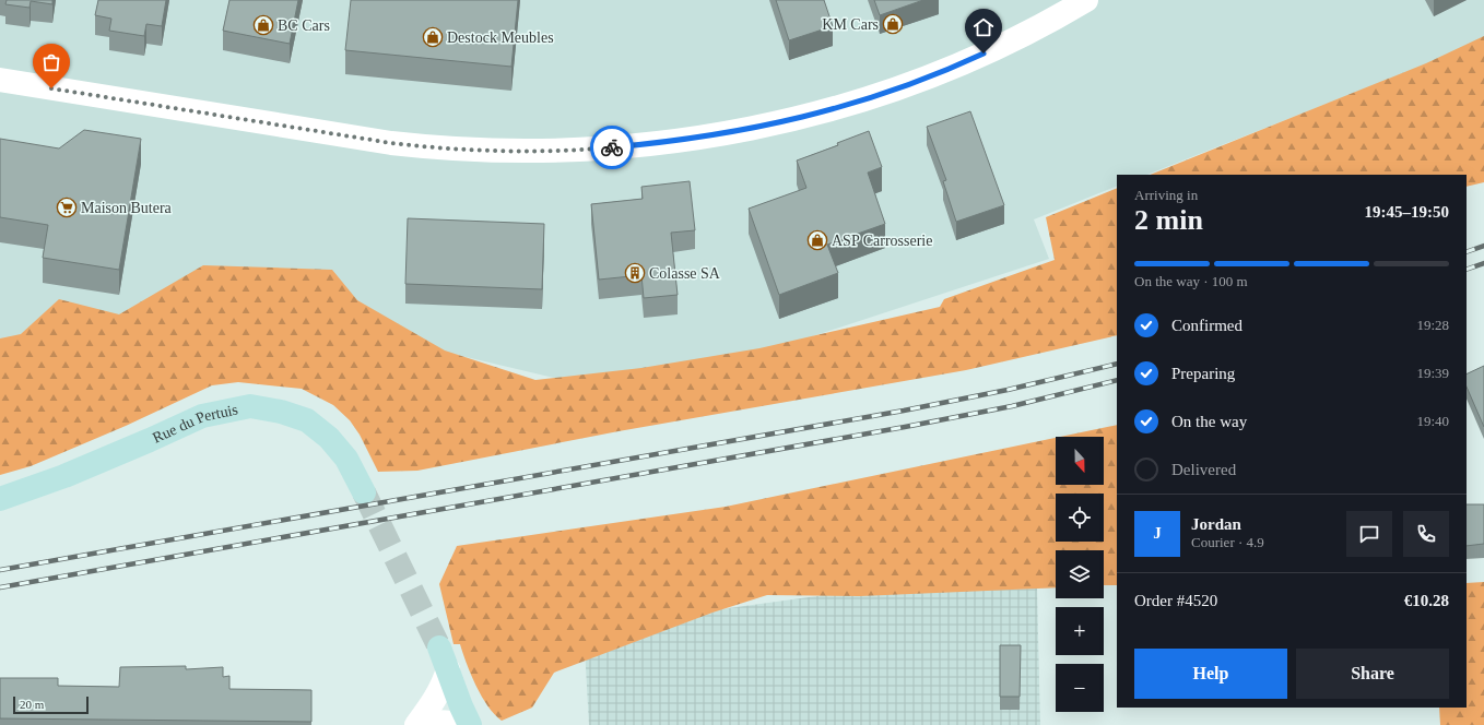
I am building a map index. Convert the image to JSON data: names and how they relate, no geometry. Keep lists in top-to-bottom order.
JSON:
{
  "streets": {
    "main road": ["Rue du Pertuis"]
  },
  "places": {
    "shop": [
      "KM Cars",
      "BC Cars",
      "Destock Meubles",
      "ASP Carrosserie"
    ],
    "supermarket": ["Maison Butera"],
    "building": ["Colasse SA"]
  },
  "scale_bar": "20 m",
  "north": "bottom",
  "page": {
    "heading": ["2 min", "Arriving in", "19:45–19:50"],
    "panel": [
      "Jordan",
      "Courier · 4.9",
      "Order #4520",
      "€10.28"
    ],
    "bar": "On the way · 100 m",
    "list": [
      ["Confirmed", "19:28"],
      ["Preparing", "19:39"],
      ["On the way", "19:40"],
      "Delivered"
    ],
    "map_buttons": ["+", "−"],
    "round": "J",
    "buttons": ["Help", "Share"],
    "scale": "20 m"
  }
}
